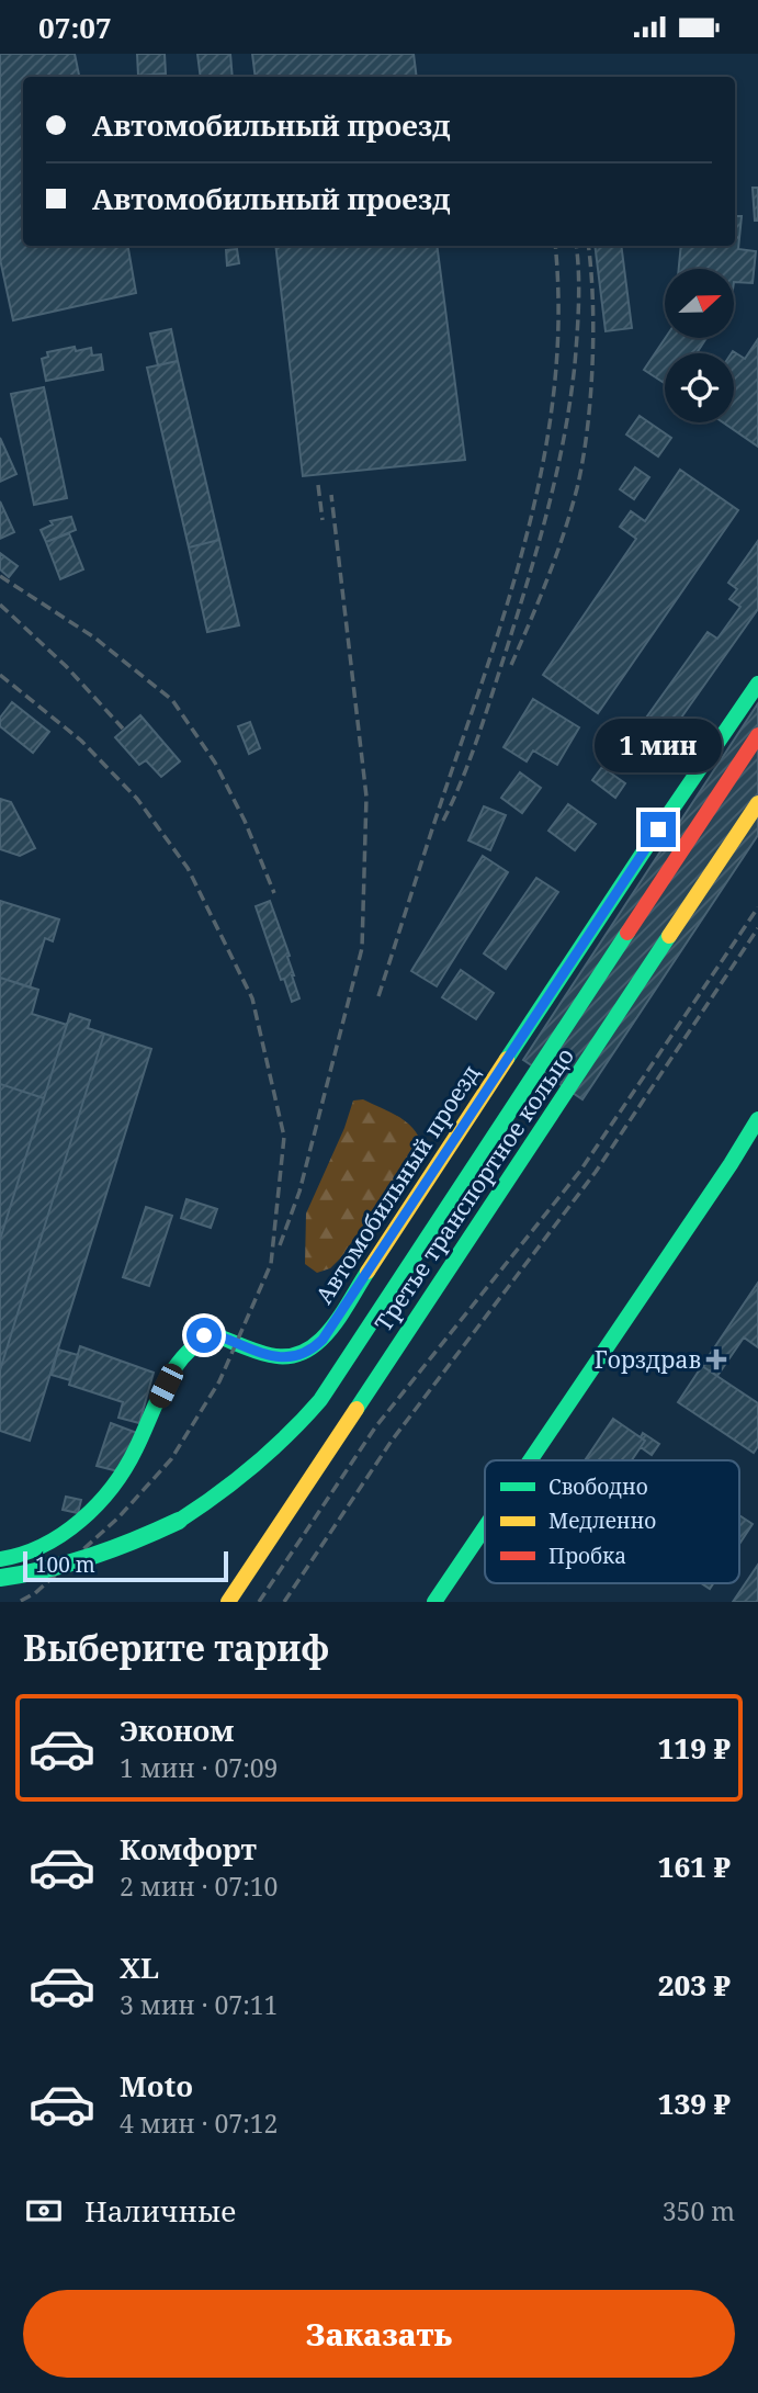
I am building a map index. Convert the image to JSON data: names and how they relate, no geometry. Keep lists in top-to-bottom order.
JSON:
{
  "streets": {
    "main road": ["Автомобильный проезд", "Третье транспортное кольцо"]
  },
  "places": {
    "health": ["Горздрав"]
  },
  "legend": ["Свободно", "Медленно", "Пробка"],
  "scale_bar": "100 m",
  "north": "right",
  "page": {
    "status": "07:07",
    "banner": ["Автомобильный проезд", "Автомобильный проезд"],
    "bubble": "1 мин",
    "scale": "100 m",
    "heading": "Выберите тариф",
    "list": [
      {
        "name": "Эконом",
        "note": "1 мин · 07:09",
        "value": "119 ₽"
      },
      {
        "name": "Комфорт",
        "note": "2 мин · 07:10",
        "value": "161 ₽"
      },
      {
        "name": "XL",
        "note": "3 мин · 07:11",
        "value": "203 ₽"
      },
      {
        "name": "Moto",
        "note": "4 мин · 07:12",
        "value": "139 ₽"
      }
    ],
    "pay": ["Наличные", "350 m"],
    "buttons": "Заказать"
  }
}
